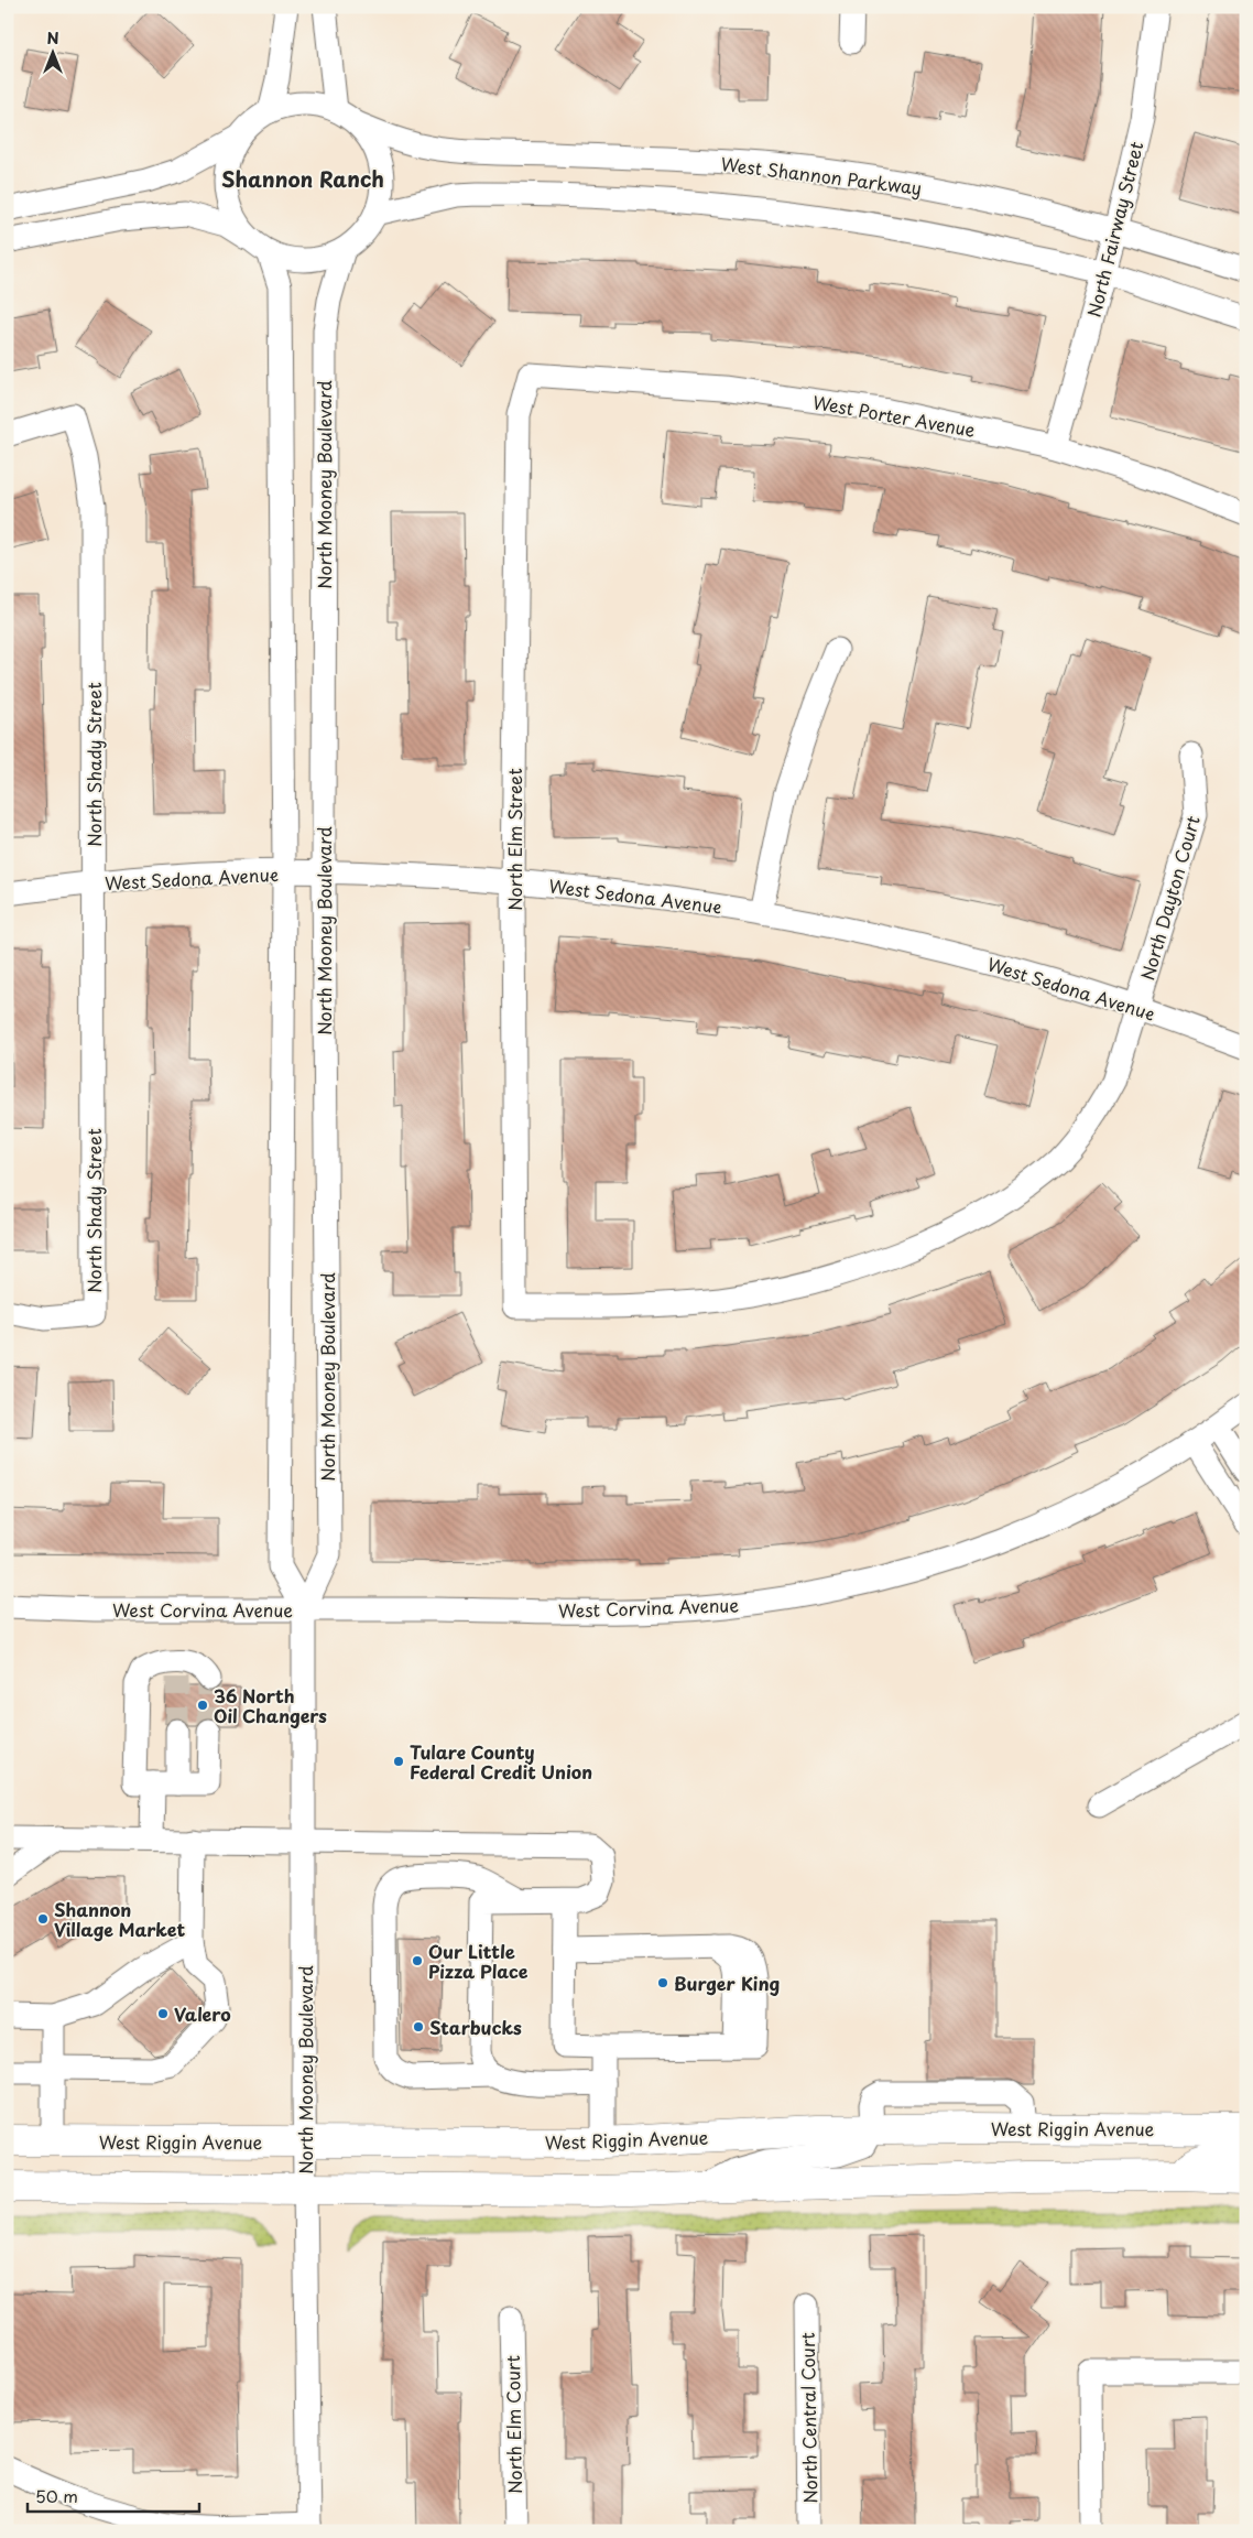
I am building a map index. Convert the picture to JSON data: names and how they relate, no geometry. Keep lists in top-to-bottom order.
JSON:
{
  "streets": {
    "main road": ["West Riggin Avenue"],
    "street": [
      "West Shannon Parkway",
      "North Fairway Street",
      "West Porter Avenue",
      "North Mooney Boulevard",
      "North Shady Street",
      "North Elm Street",
      "West Sedona Avenue",
      "North Dayton Court",
      "West Corvina Avenue",
      "North Central Court",
      "North Elm Court"
    ]
  },
  "crossings": [
    ["West Shannon Parkway", "North Fairway Street"],
    ["West Shannon Parkway", "North Mooney Boulevard"],
    ["North Fairway Street", "West Porter Avenue"],
    ["West Porter Avenue", "North Elm Street"],
    ["North Mooney Boulevard", "West Sedona Avenue"],
    ["North Mooney Boulevard", "West Corvina Avenue"],
    ["North Mooney Boulevard", "West Riggin Avenue"],
    ["North Shady Street", "West Sedona Avenue"],
    ["North Elm Street", "West Sedona Avenue"],
    ["North Elm Street", "North Dayton Court"],
    ["West Sedona Avenue", "North Dayton Court"]
  ],
  "districts": ["Shannon Ranch"],
  "places": [
    "36 North Oil Changers",
    "Tulare County Federal Credit Union",
    "Shannon Village Market",
    "Our Little Pizza Place",
    "Burger King",
    "Valero",
    "Starbucks"
  ],
  "scale_bar": "50 m",
  "north": "top"
}
